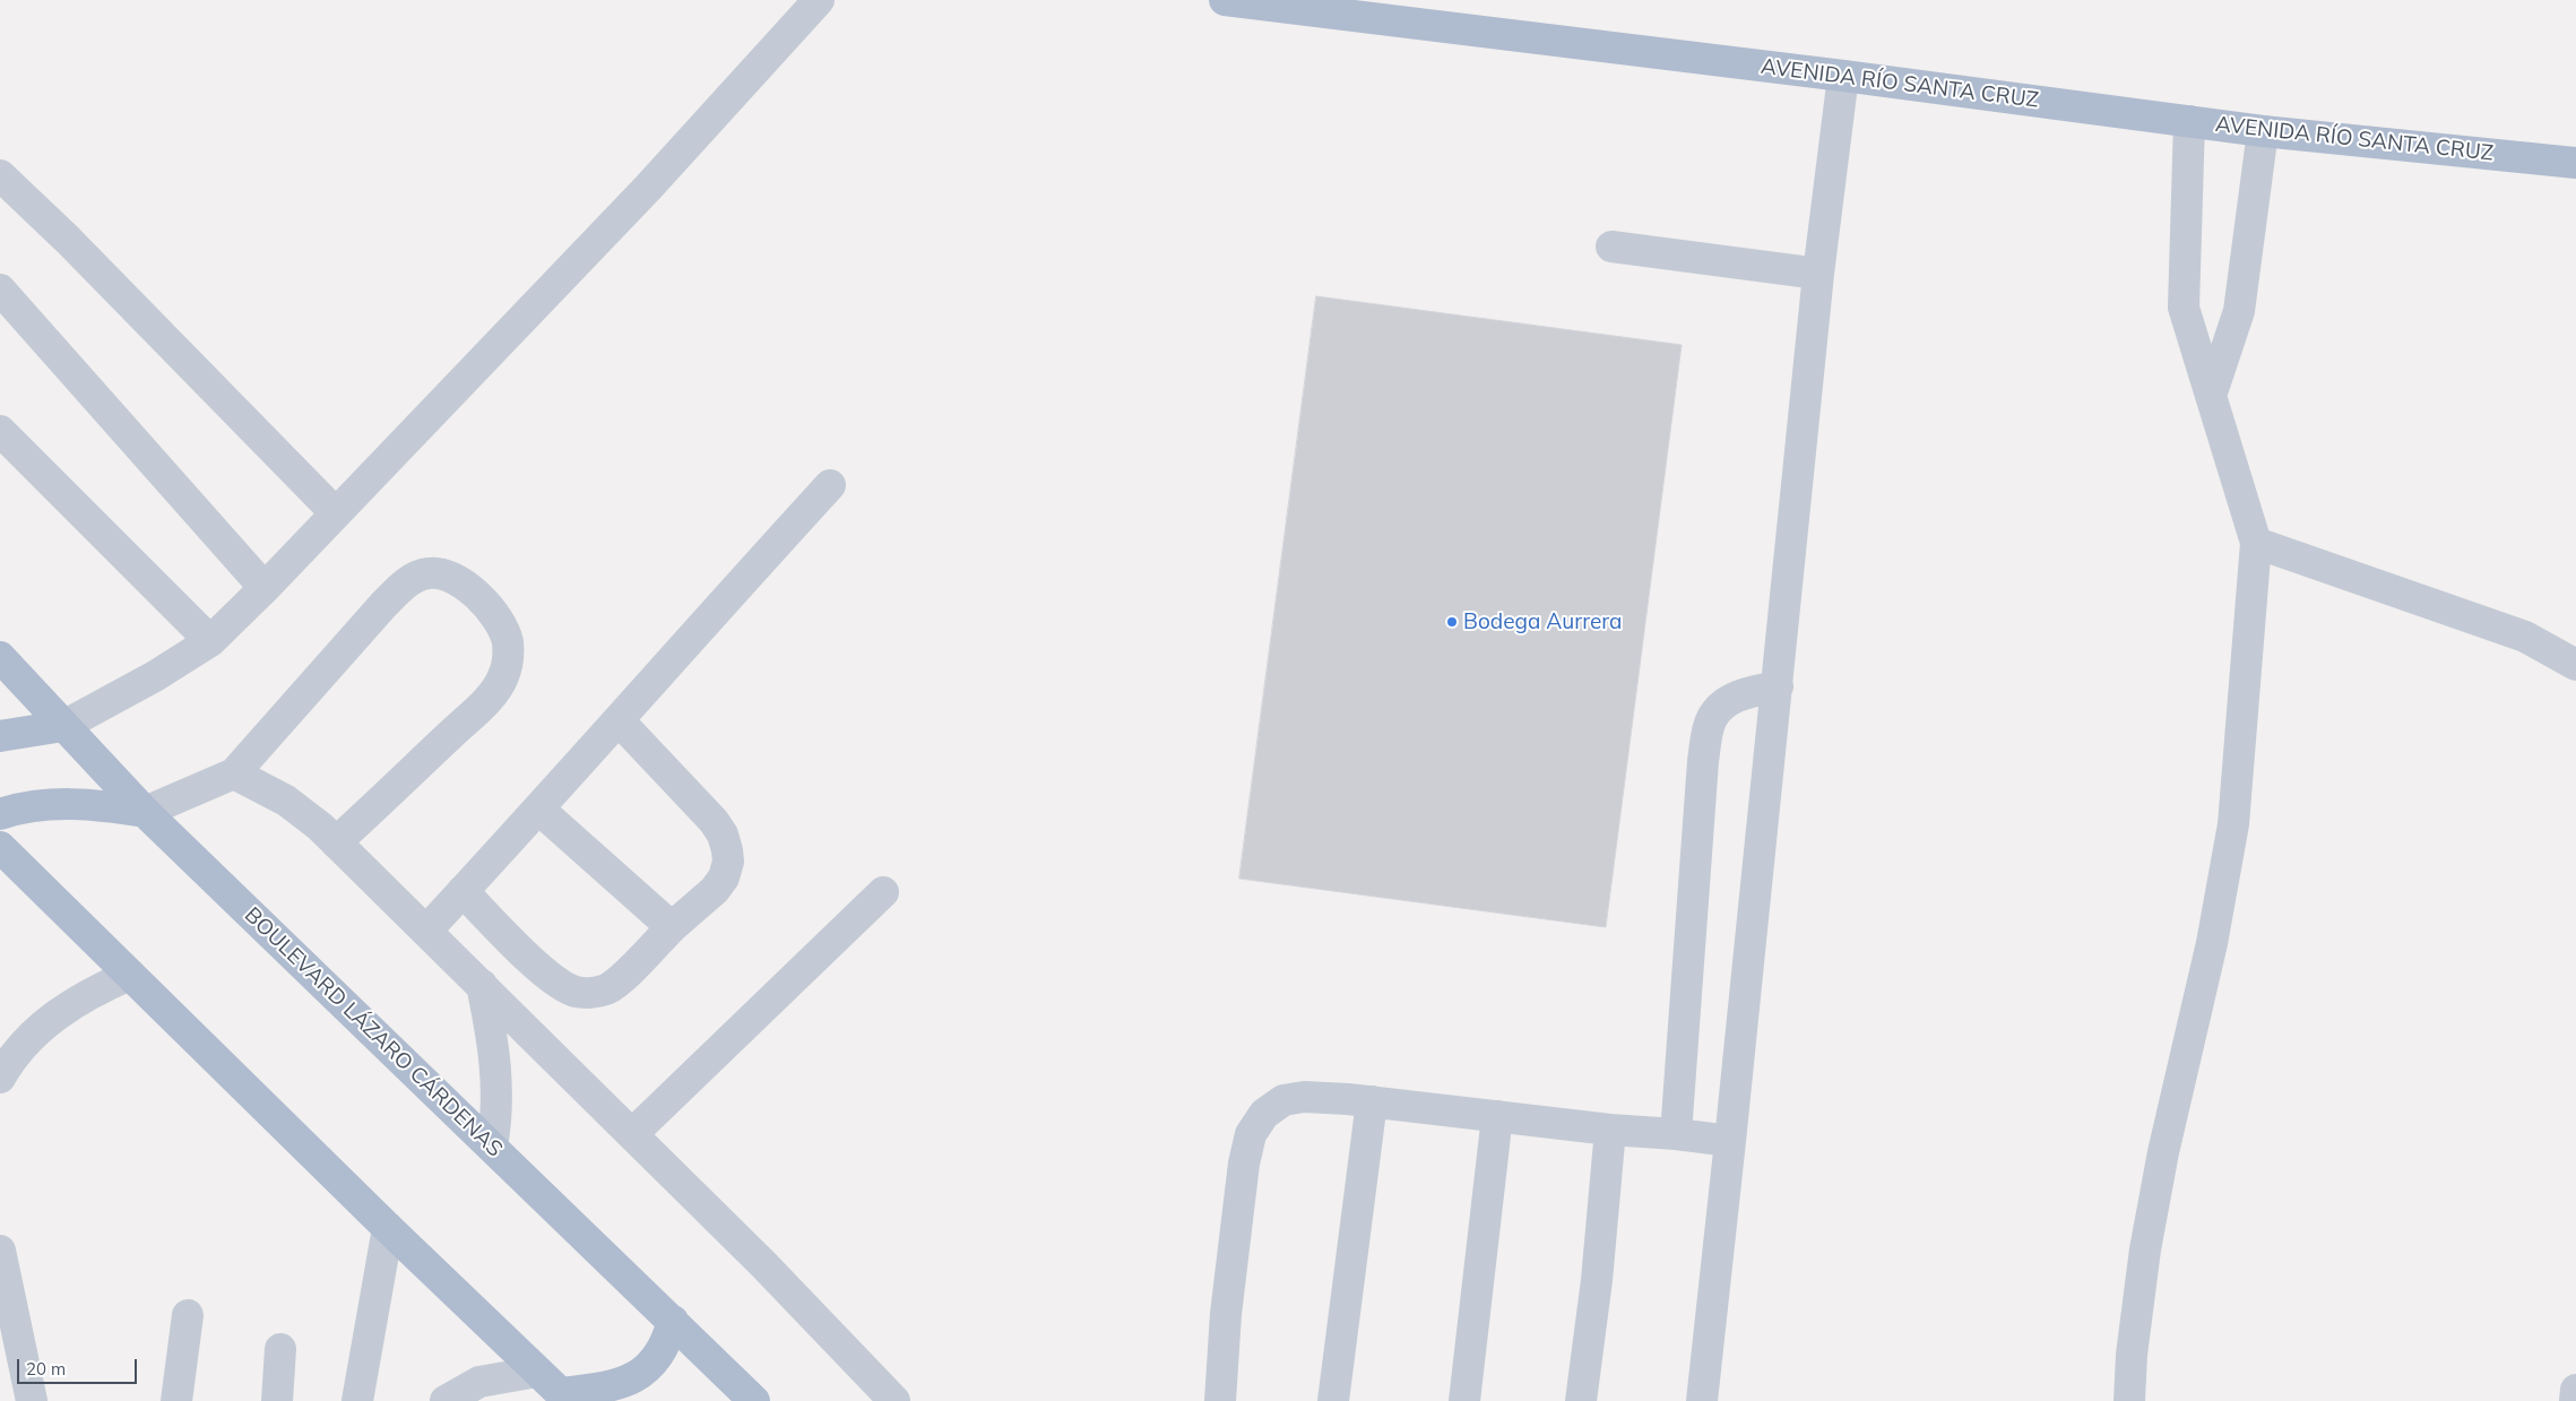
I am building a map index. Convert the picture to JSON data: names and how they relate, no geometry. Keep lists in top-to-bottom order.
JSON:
{
  "streets": {
    "main road": ["AVENIDA RÍO SANTA CRUZ", "BOULEVARD LÁZARO CÁRDENAS"]
  },
  "places": ["Bodega Aurrera"],
  "scale_bar": "20 m"
}
